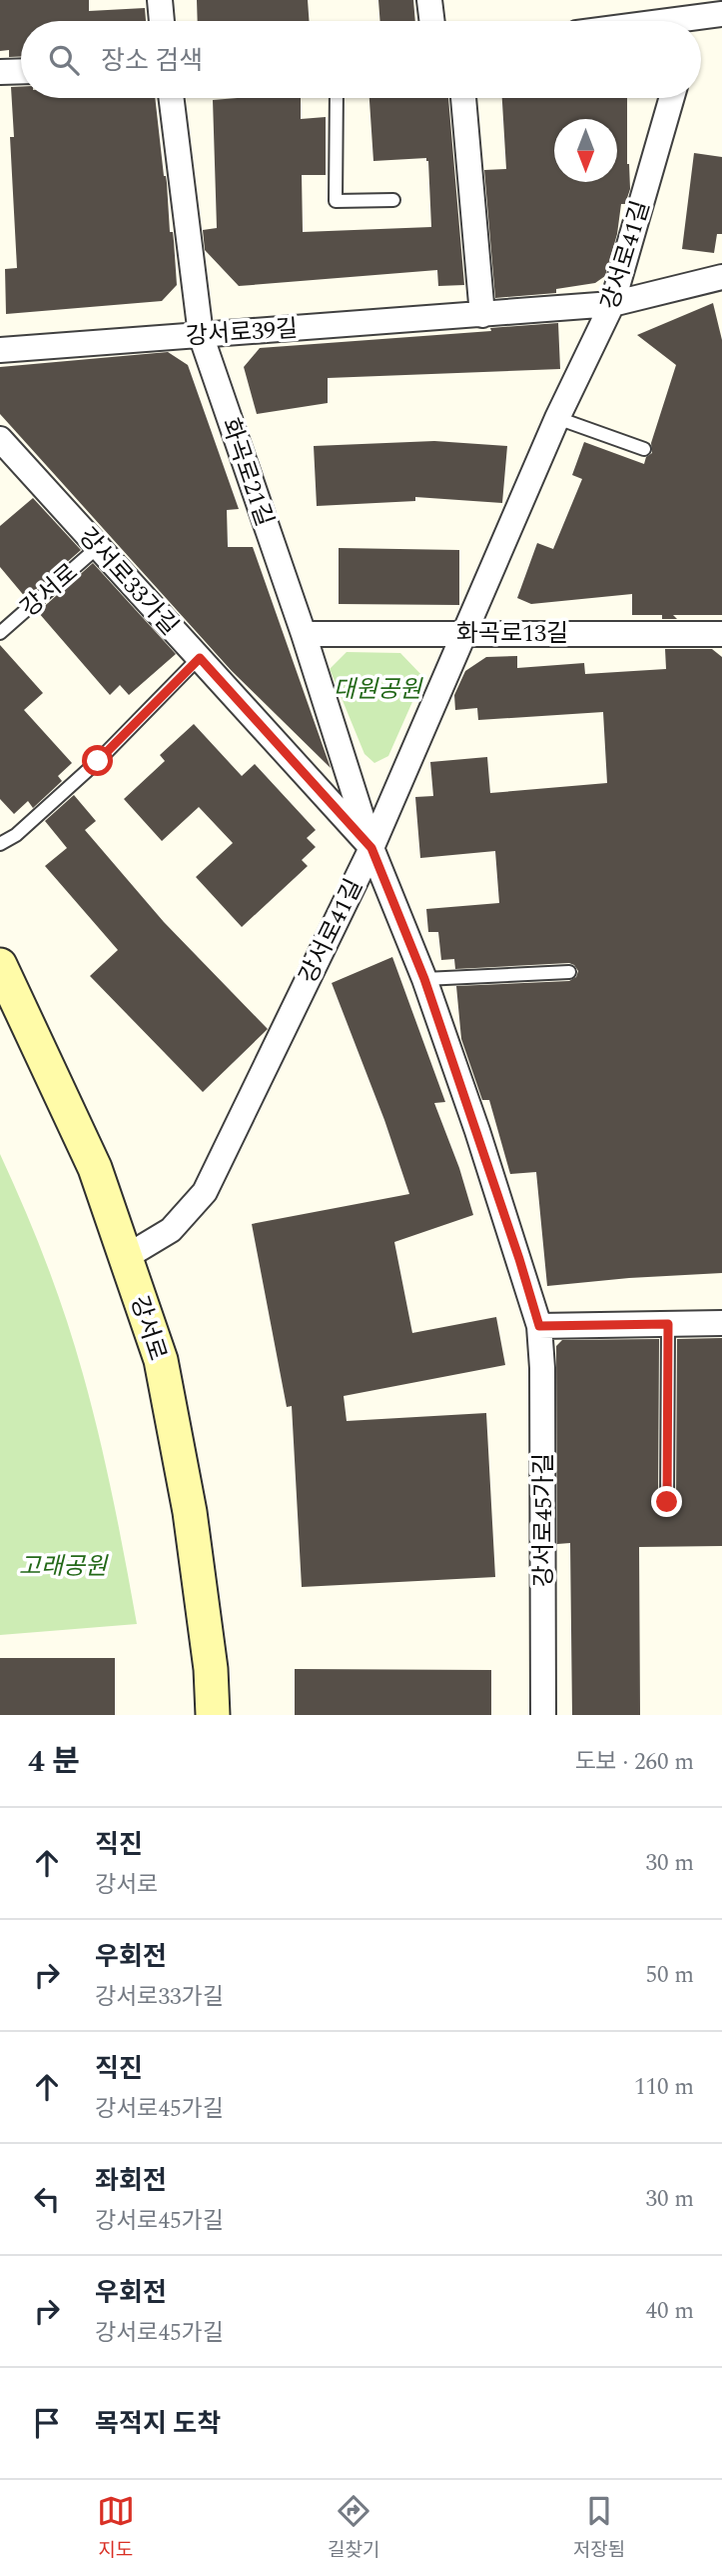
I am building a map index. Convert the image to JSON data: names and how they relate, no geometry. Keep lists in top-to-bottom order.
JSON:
{
  "streets": {
    "main road": ["강서로"],
    "street": [
      "강서로41길",
      "강서로39길",
      "화곡로21길",
      "강서로33가길",
      "화곡로13길",
      "강서로45가길"
    ]
  },
  "crossings": [
    ["강서로41길", "강서로39길"],
    ["강서로41길", "화곡로21길"],
    ["강서로41길", "강서로33가길"],
    ["강서로41길", "강서로"],
    ["강서로41길", "화곡로13길"],
    ["강서로41길", "강서로45가길"],
    ["강서로39길", "화곡로21길"],
    ["화곡로21길", "강서로33가길"],
    ["화곡로21길", "화곡로13길"],
    ["화곡로21길", "강서로45가길"],
    ["강서로33가길", "강서로"],
    ["강서로33가길", "강서로45가길"]
  ],
  "parks": ["대원공원", "고래공원"],
  "north": "bottom",
  "page": {
    "search": "장소 검색",
    "heading": ["4 분", "도보 · 260 m"],
    "list": [
      ["직진", "강서로", "30 m"],
      ["우회전", "강서로33가길", "50 m"],
      ["직진", "강서로45가길", "110 m"],
      ["좌회전", "강서로45가길", "30 m"],
      ["우회전", "강서로45가길", "40 m"],
      "목적지 도착"
    ],
    "nav": ["지도", "길찾기", "저장됨"]
  }
}
